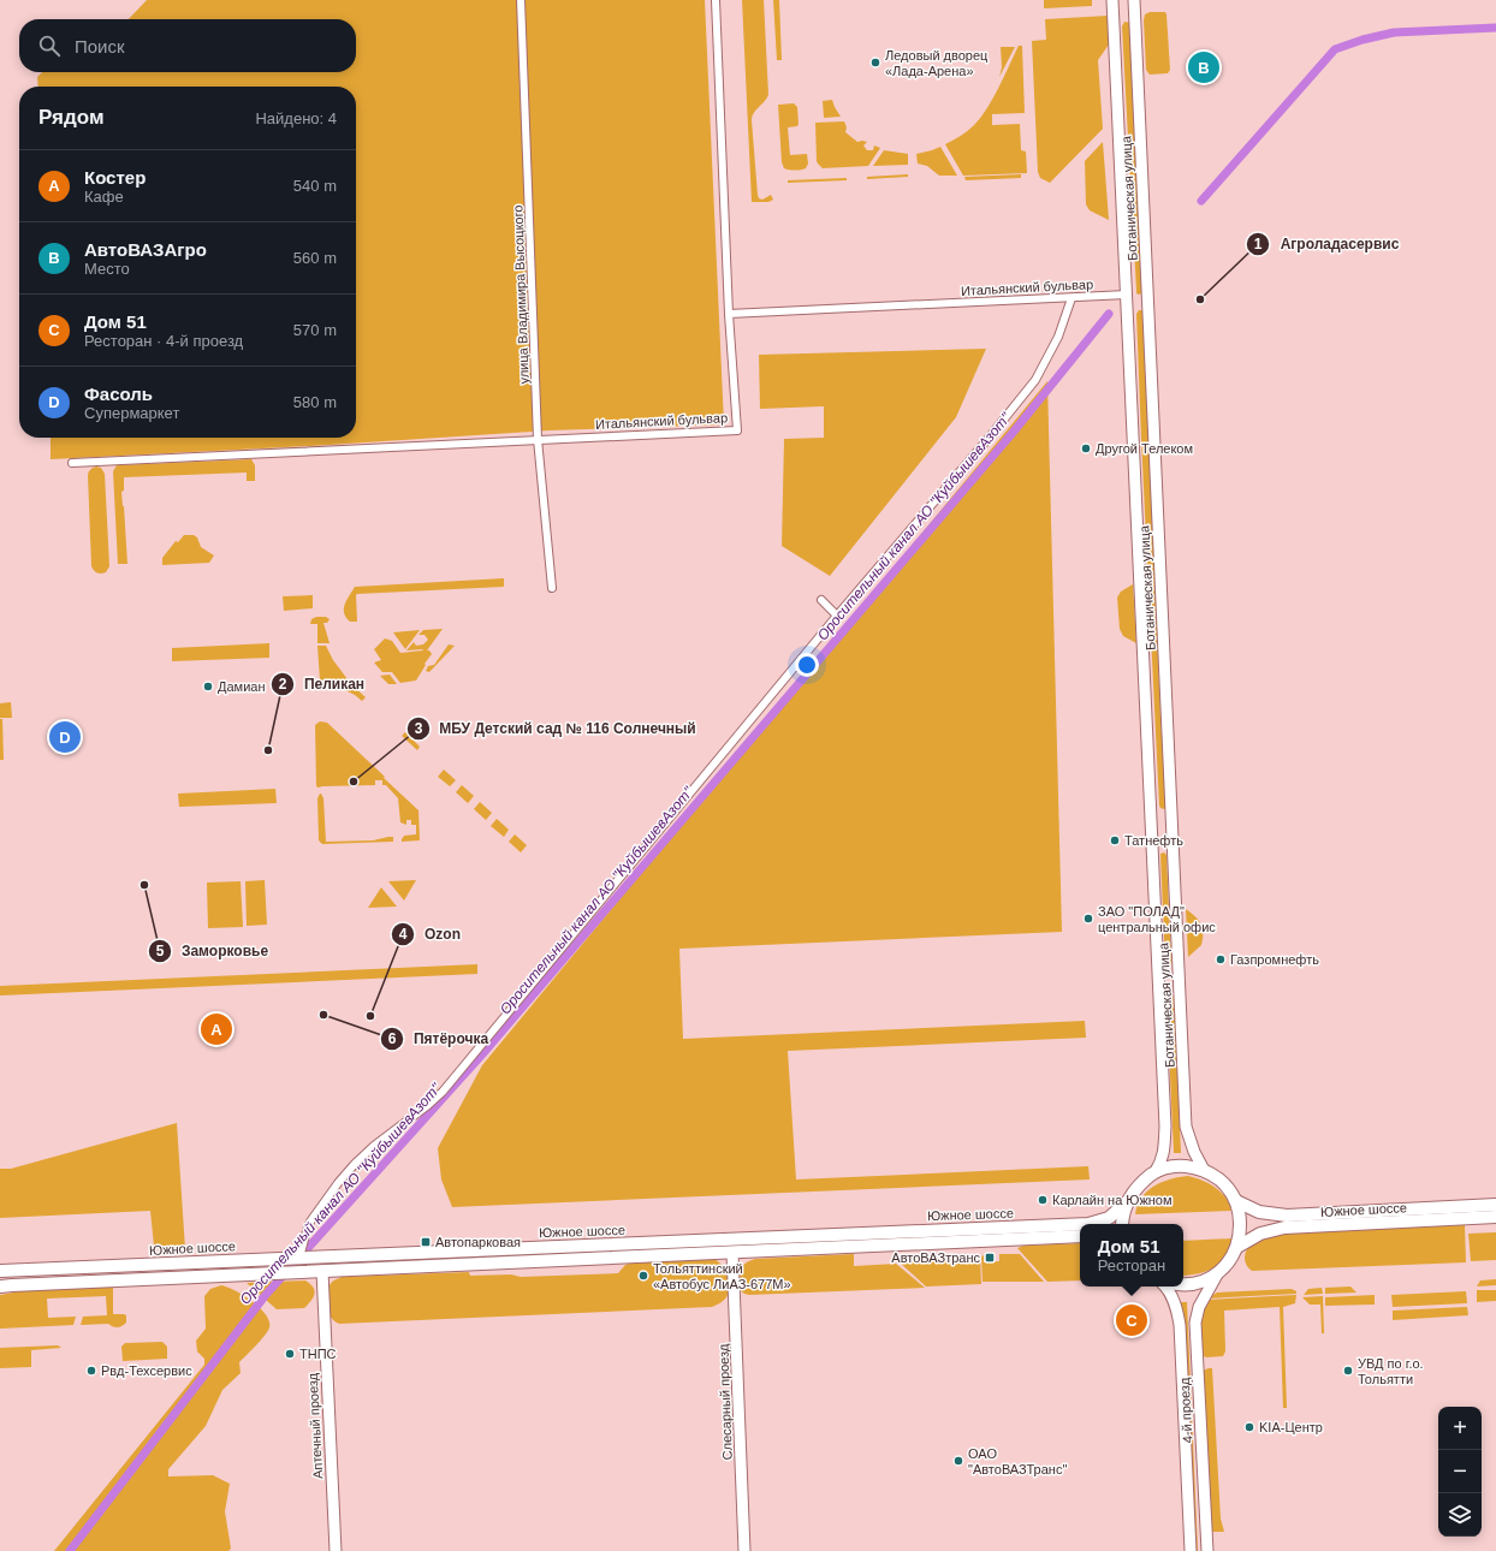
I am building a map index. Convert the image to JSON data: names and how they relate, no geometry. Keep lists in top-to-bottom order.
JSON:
{
  "streets": {
    "main road": [
      "Ботаническая улица",
      "Южное шоссе",
      "Слесарный проезд",
      "4-й проезд",
      "Аптечный проезд"
    ],
    "street": ["Итальянский бульвар", "улица Владимира Высоцкого"]
  },
  "crossings": [
    ["Ботаническая улица", "Итальянский бульвар"],
    ["Итальянский бульвар", "улица Владимира Высоцкого"],
    ["Южное шоссе", "Слесарный проезд"],
    ["Южное шоссе", "Аптечный проезд"]
  ],
  "water": ["Оросительный канал АО \"КуйбышевАзот\""],
  "places": {
    "other": [
      "Ледовый дворец «Лада-Арена»",
      "Агроладасервис",
      "Другой Телеком",
      "Дамиан",
      "Пеликан",
      "МБУ Детский сад № 116 Солнечный",
      "Татнефть",
      "Заморковье",
      "ЗАО \"ПОЛАД\" центральный офис",
      "Газпромнефть",
      "Пятёрочка",
      "Ozon",
      "Карлайн на Южном",
      "Тольяттинский «Автобус ЛиАЗ-677М»",
      "ТНПС",
      "Рвд-Техсервис",
      "УВД по г.о. Тольятти",
      "KIA-Центр",
      "ОАО \"АвтоВАЗТранс\""
    ],
    "transit": ["Автопарковая", "АвтоВАЗтранс"]
  },
  "page": {
    "search": "Поиск",
    "pins": [
      "B",
      "D",
      "A",
      "C"
    ],
    "heading": ["Рядом", "Найдено: 4"],
    "list": [
      {
        "mark": "A",
        "name": "Костер",
        "note": "Кафе",
        "value": "540 m"
      },
      {
        "mark": "B",
        "name": "АвтоВАЗАгро",
        "note": "Место",
        "value": "560 m"
      },
      {
        "mark": "C",
        "name": "Дом 51",
        "note": "Ресторан · 4-й проезд",
        "value": "570 m"
      },
      {
        "mark": "D",
        "name": "Фасоль",
        "note": "Супермаркет",
        "value": "580 m"
      }
    ],
    "popup": ["Дом 51", "Ресторан"],
    "map_buttons": ["+", "−"]
  }
}
